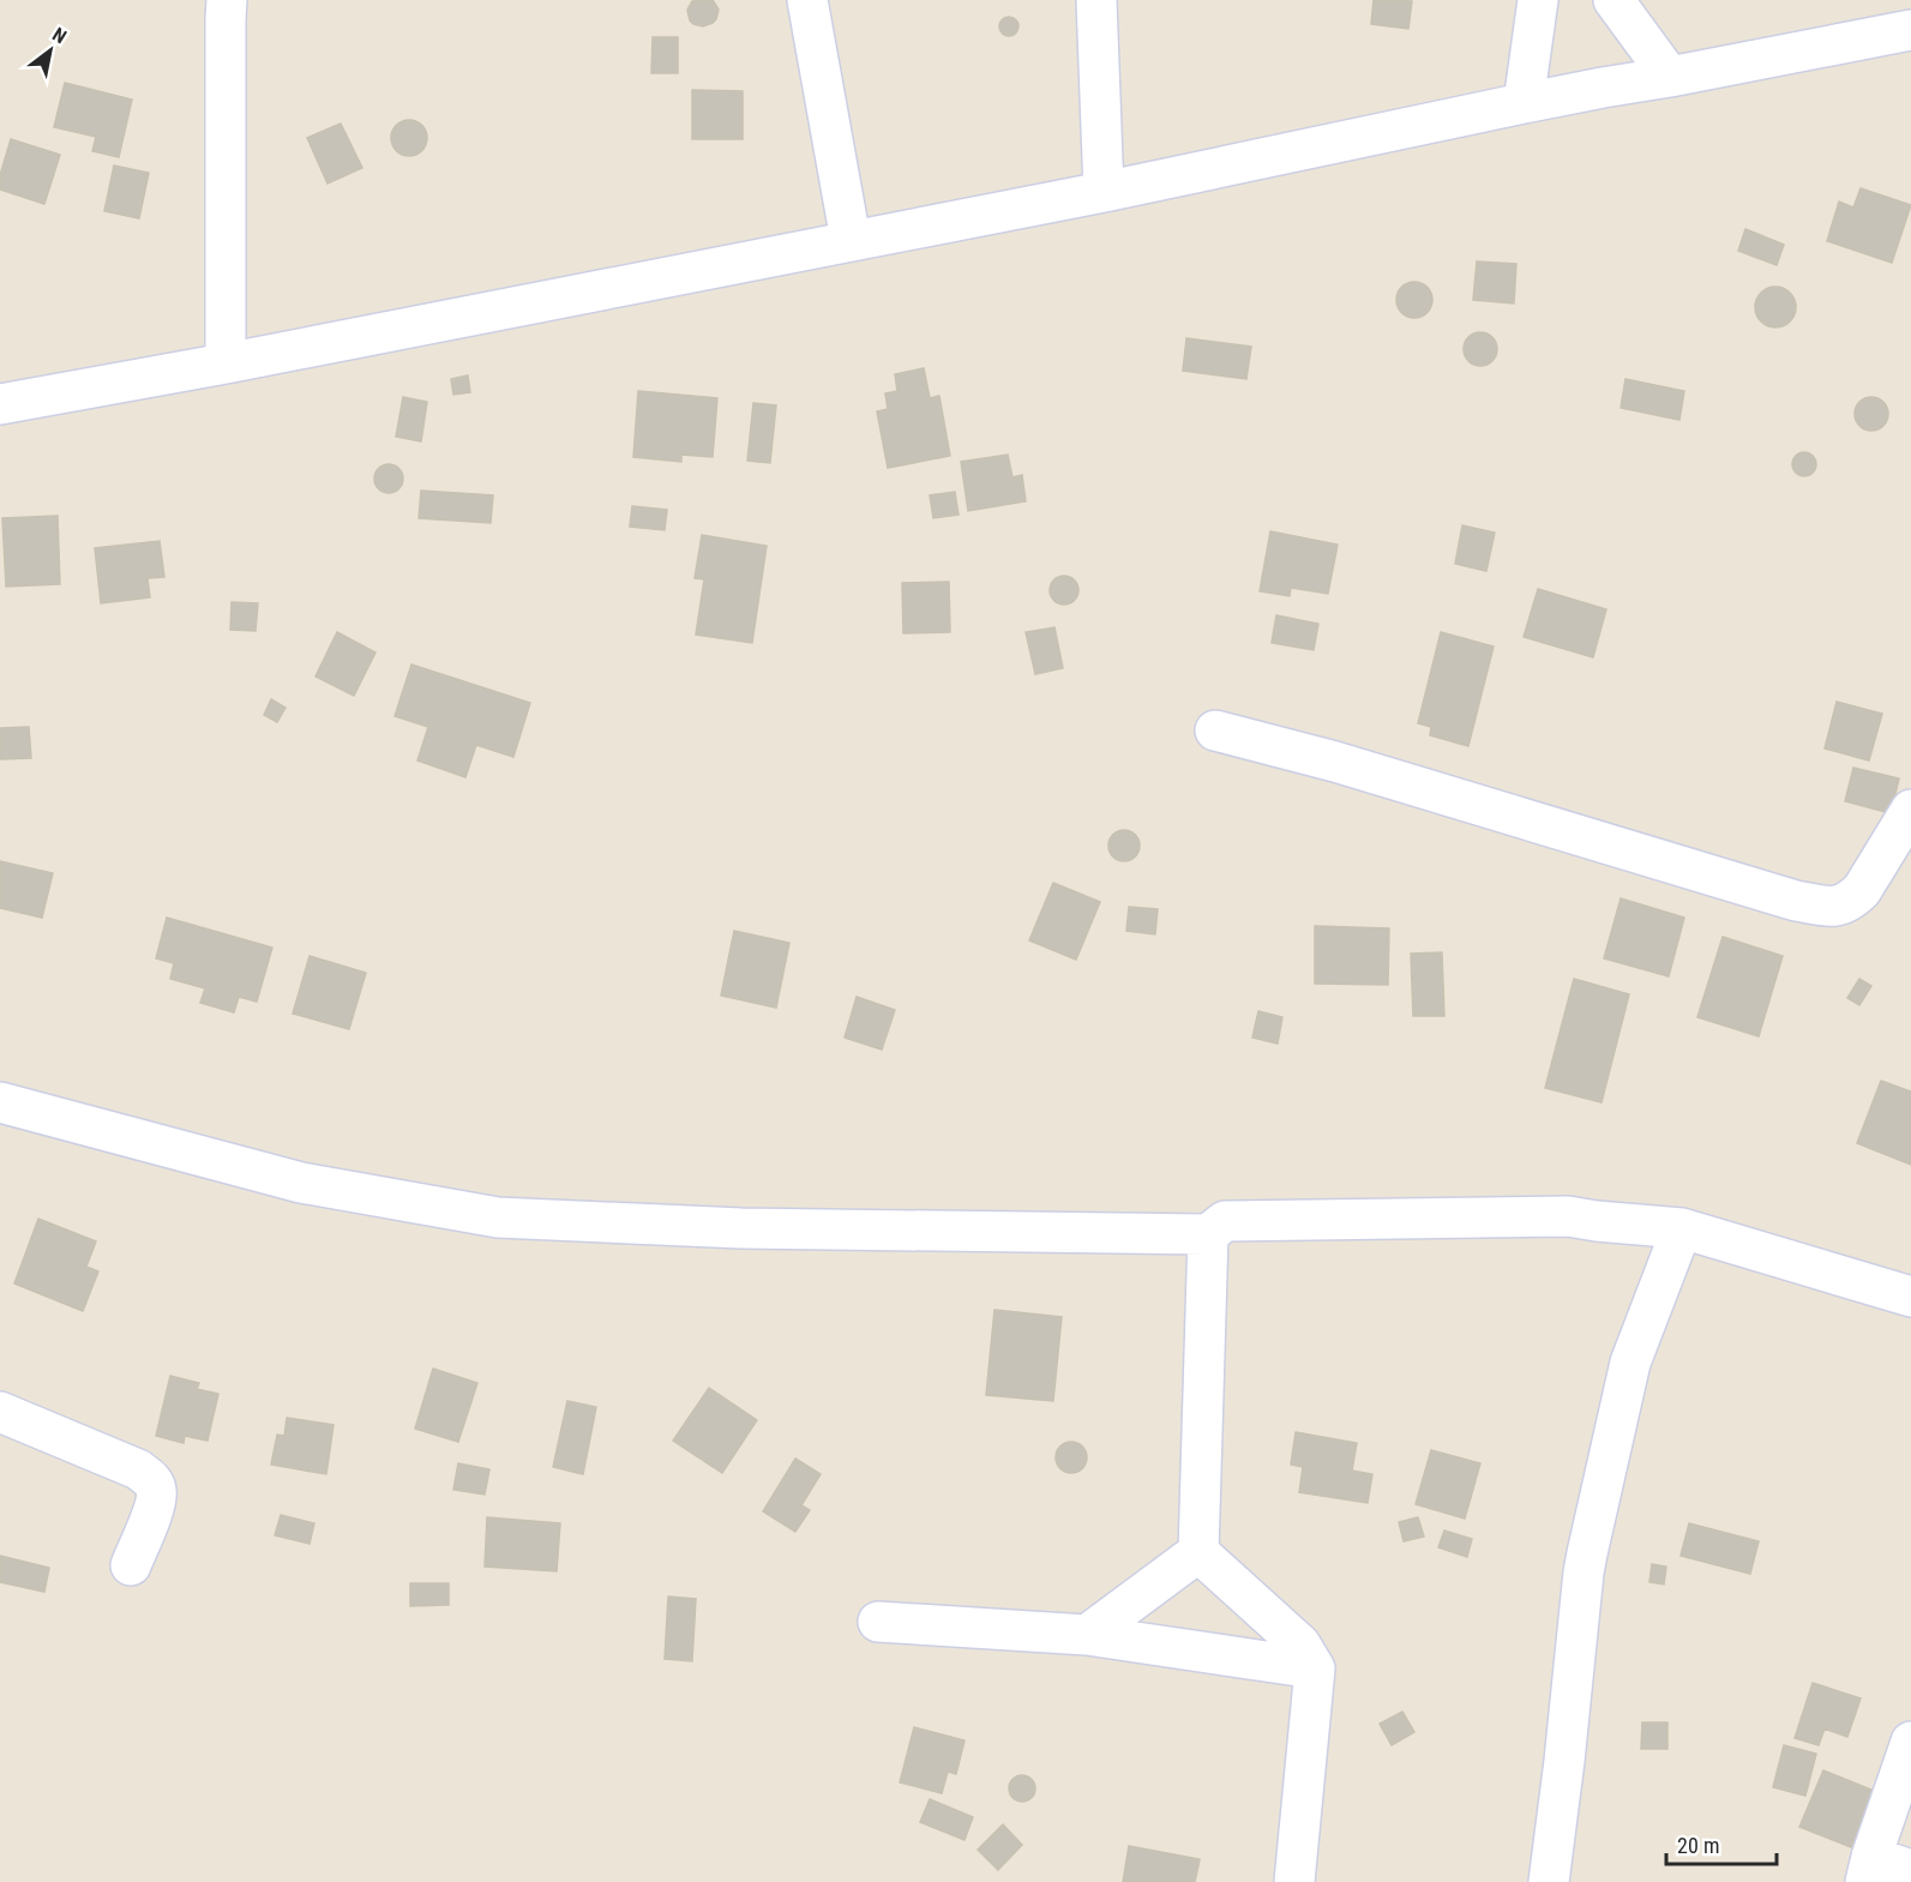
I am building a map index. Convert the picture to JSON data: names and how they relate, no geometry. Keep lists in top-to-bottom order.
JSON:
{
  "scale_bar": "20 m",
  "north": "top right"
}
